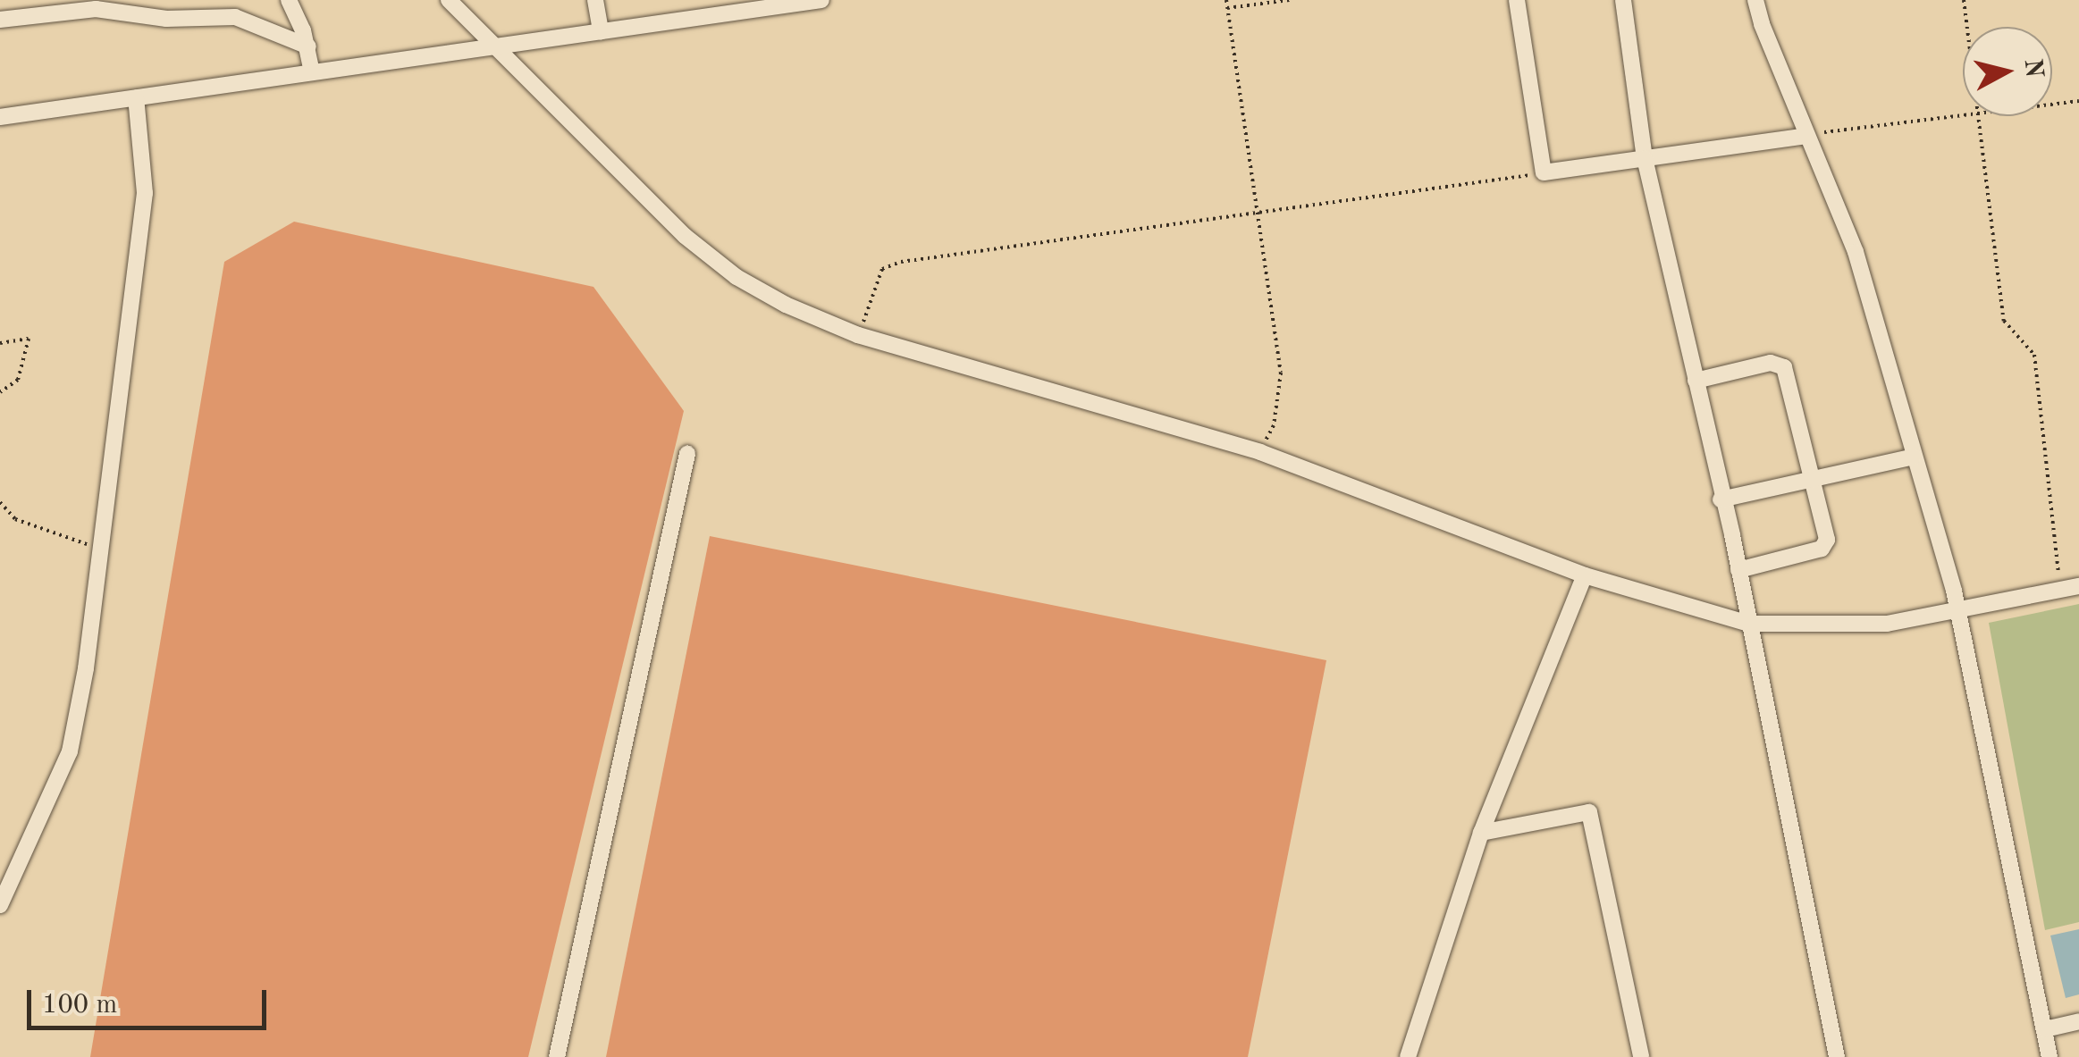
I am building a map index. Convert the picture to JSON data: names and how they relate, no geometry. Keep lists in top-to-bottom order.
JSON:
{
  "scale_bar": "100 m",
  "north": "right"
}
